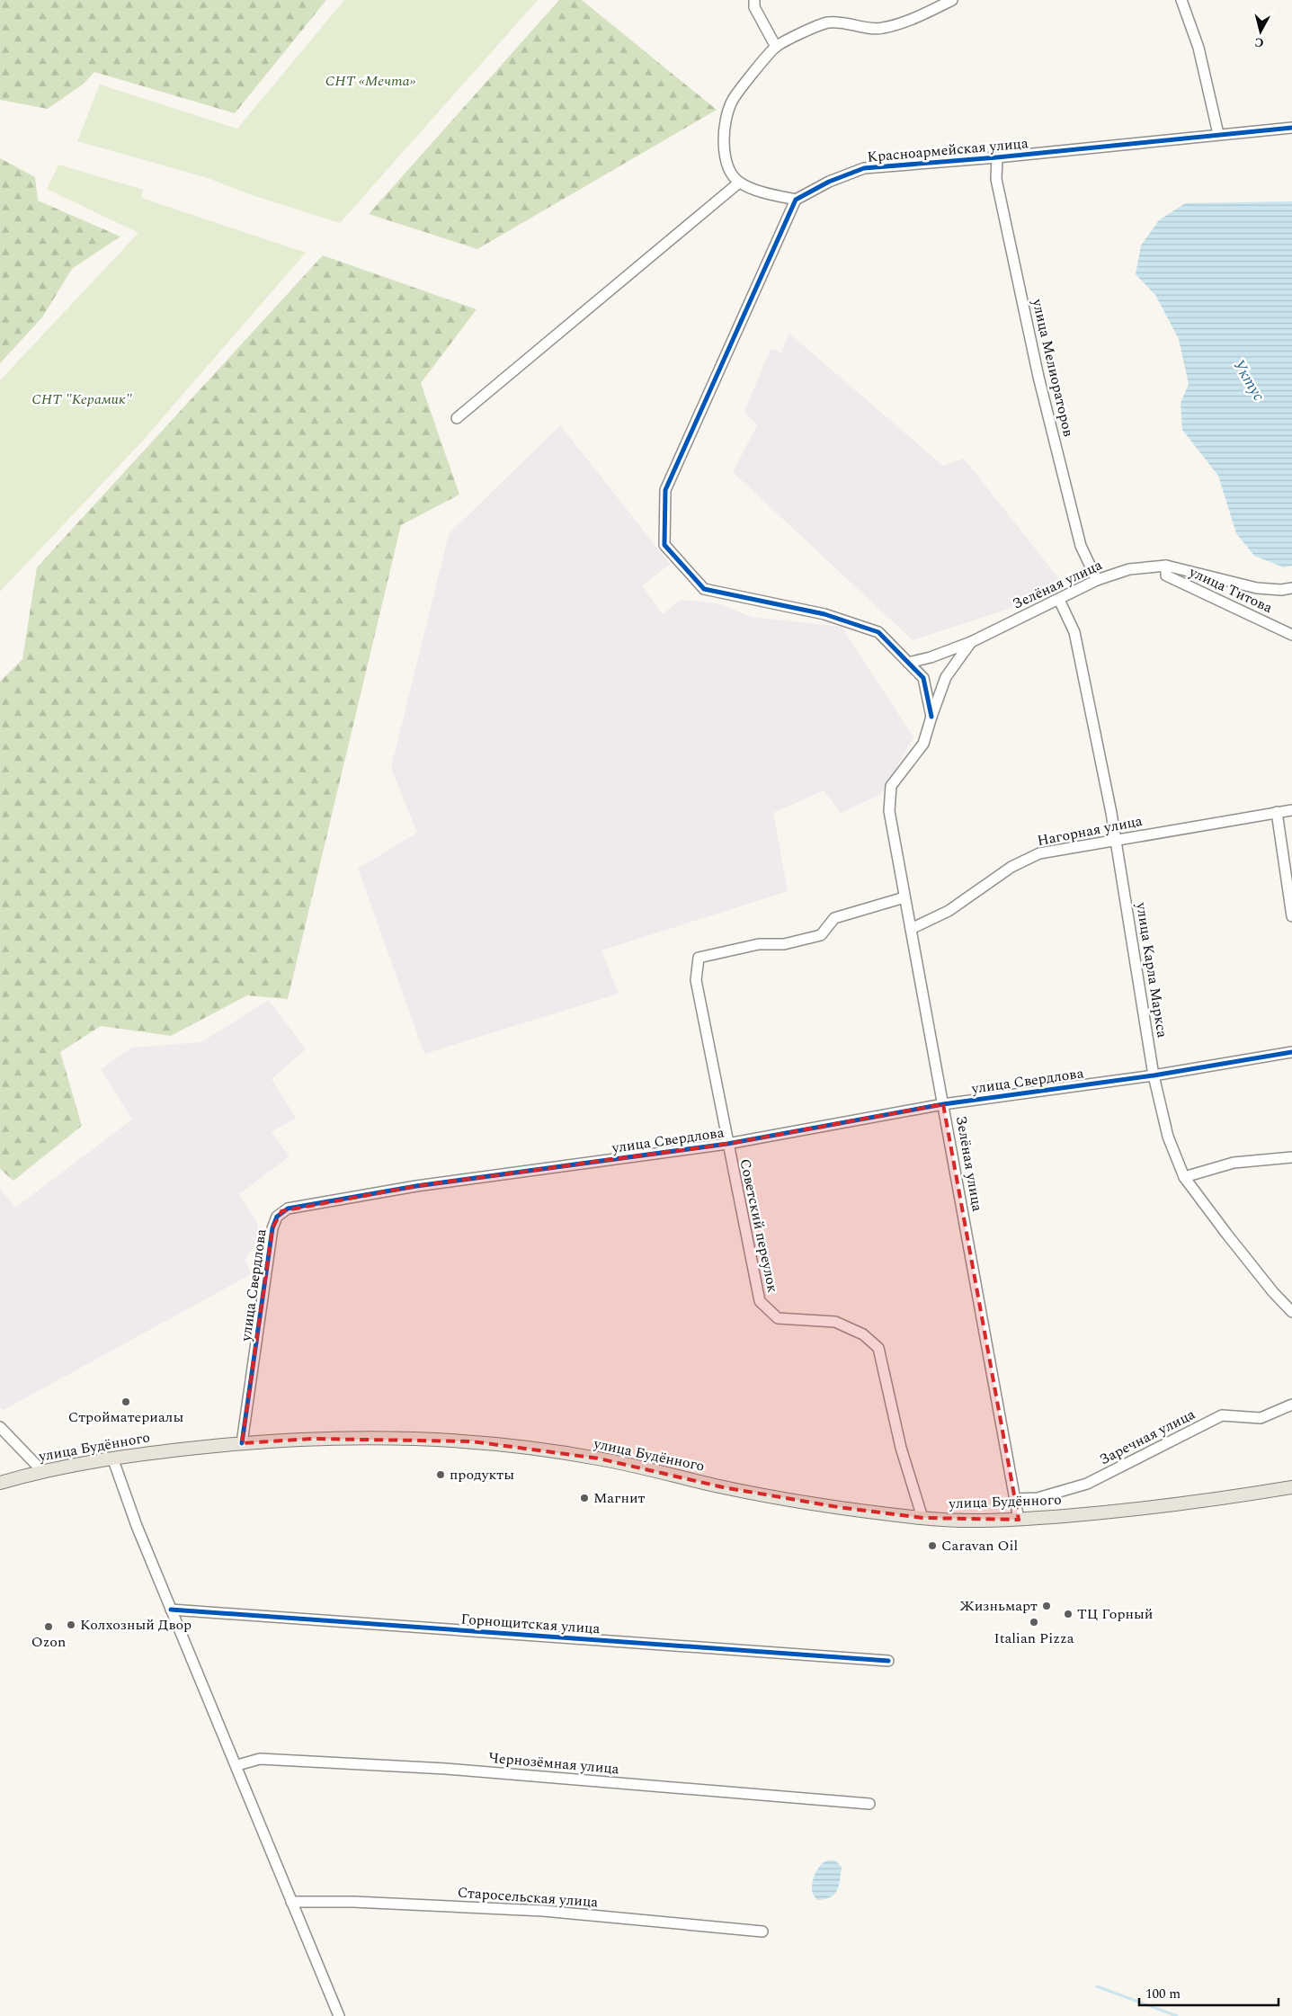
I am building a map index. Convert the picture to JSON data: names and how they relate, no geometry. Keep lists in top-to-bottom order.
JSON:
{
  "streets": {
    "main road": ["улица Будённого"],
    "street": [
      "Красноармейская улица",
      "улица Мелиораторов",
      "Зелёная улица",
      "улица Титова",
      "Нагорная улица",
      "улица Карла Маркса",
      "улица Свердлова",
      "Советский переулок",
      "Заречная улица",
      "Горнощитская улица",
      "Чернозёмная улица",
      "Старосельская улица"
    ]
  },
  "crossings": [
    ["Красноармейская улица", "улица Мелиораторов"],
    ["улица Мелиораторов", "Зелёная улица"],
    ["Зелёная улица", "улица Титова"],
    ["Зелёная улица", "Нагорная улица"],
    ["Зелёная улица", "улица Карла Маркса"],
    ["Зелёная улица", "улица Свердлова"],
    ["Зелёная улица", "Советский переулок"],
    ["Зелёная улица", "Заречная улица"],
    ["Зелёная улица", "улица Будённого"],
    ["Нагорная улица", "улица Карла Маркса"],
    ["улица Карла Маркса", "улица Свердлова"],
    ["улица Свердлова", "Советский переулок"],
    ["улица Свердлова", "улица Будённого"],
    ["Советский переулок", "улица Будённого"]
  ],
  "water": ["Уктус"],
  "parks": ["СНТ «Мечта»", "СНТ \"Керамик\""],
  "places": [
    "Стройматериалы",
    "продукты",
    "Магнит",
    "Caravan Oil",
    "Жизньмарт",
    "ТЦ Горный",
    "Italian Pizza",
    "Колхозный Двор",
    "Ozon"
  ],
  "scale_bar": "100 m",
  "north": "bottom"
}
